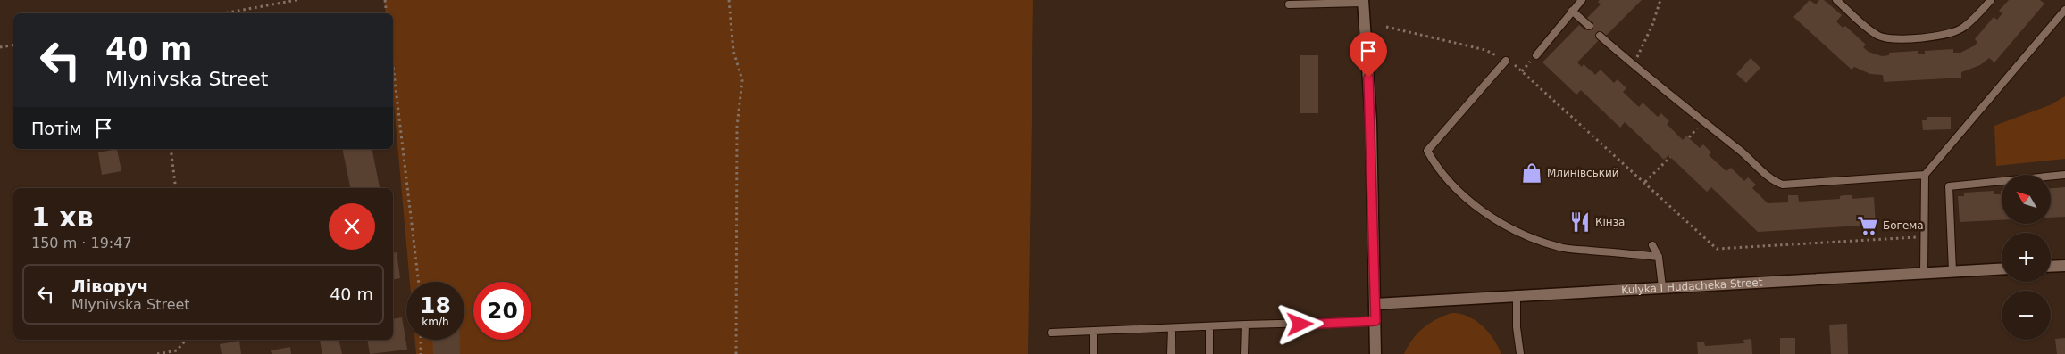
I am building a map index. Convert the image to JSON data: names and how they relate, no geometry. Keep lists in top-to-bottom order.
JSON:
{
  "streets": {
    "main road": ["Kulyka I Hudacheka Street"]
  },
  "places": {
    "shop": ["Млинівський"],
    "restaurant": ["Кінза"],
    "supermarket": ["Богема"]
  },
  "north": "top left",
  "page": {
    "turn": ["40 m", "Mlynivska Street"],
    "then": "Потім",
    "map_buttons": ["+", "−"],
    "heading": ["1 хв", "150 m · 19:47"],
    "list": [
      {
        "name": "Ліворуч",
        "note": "Mlynivska Street",
        "value": "40 m"
      }
    ],
    "speed": "18 km/h",
    "limit": "20"
  }
}
